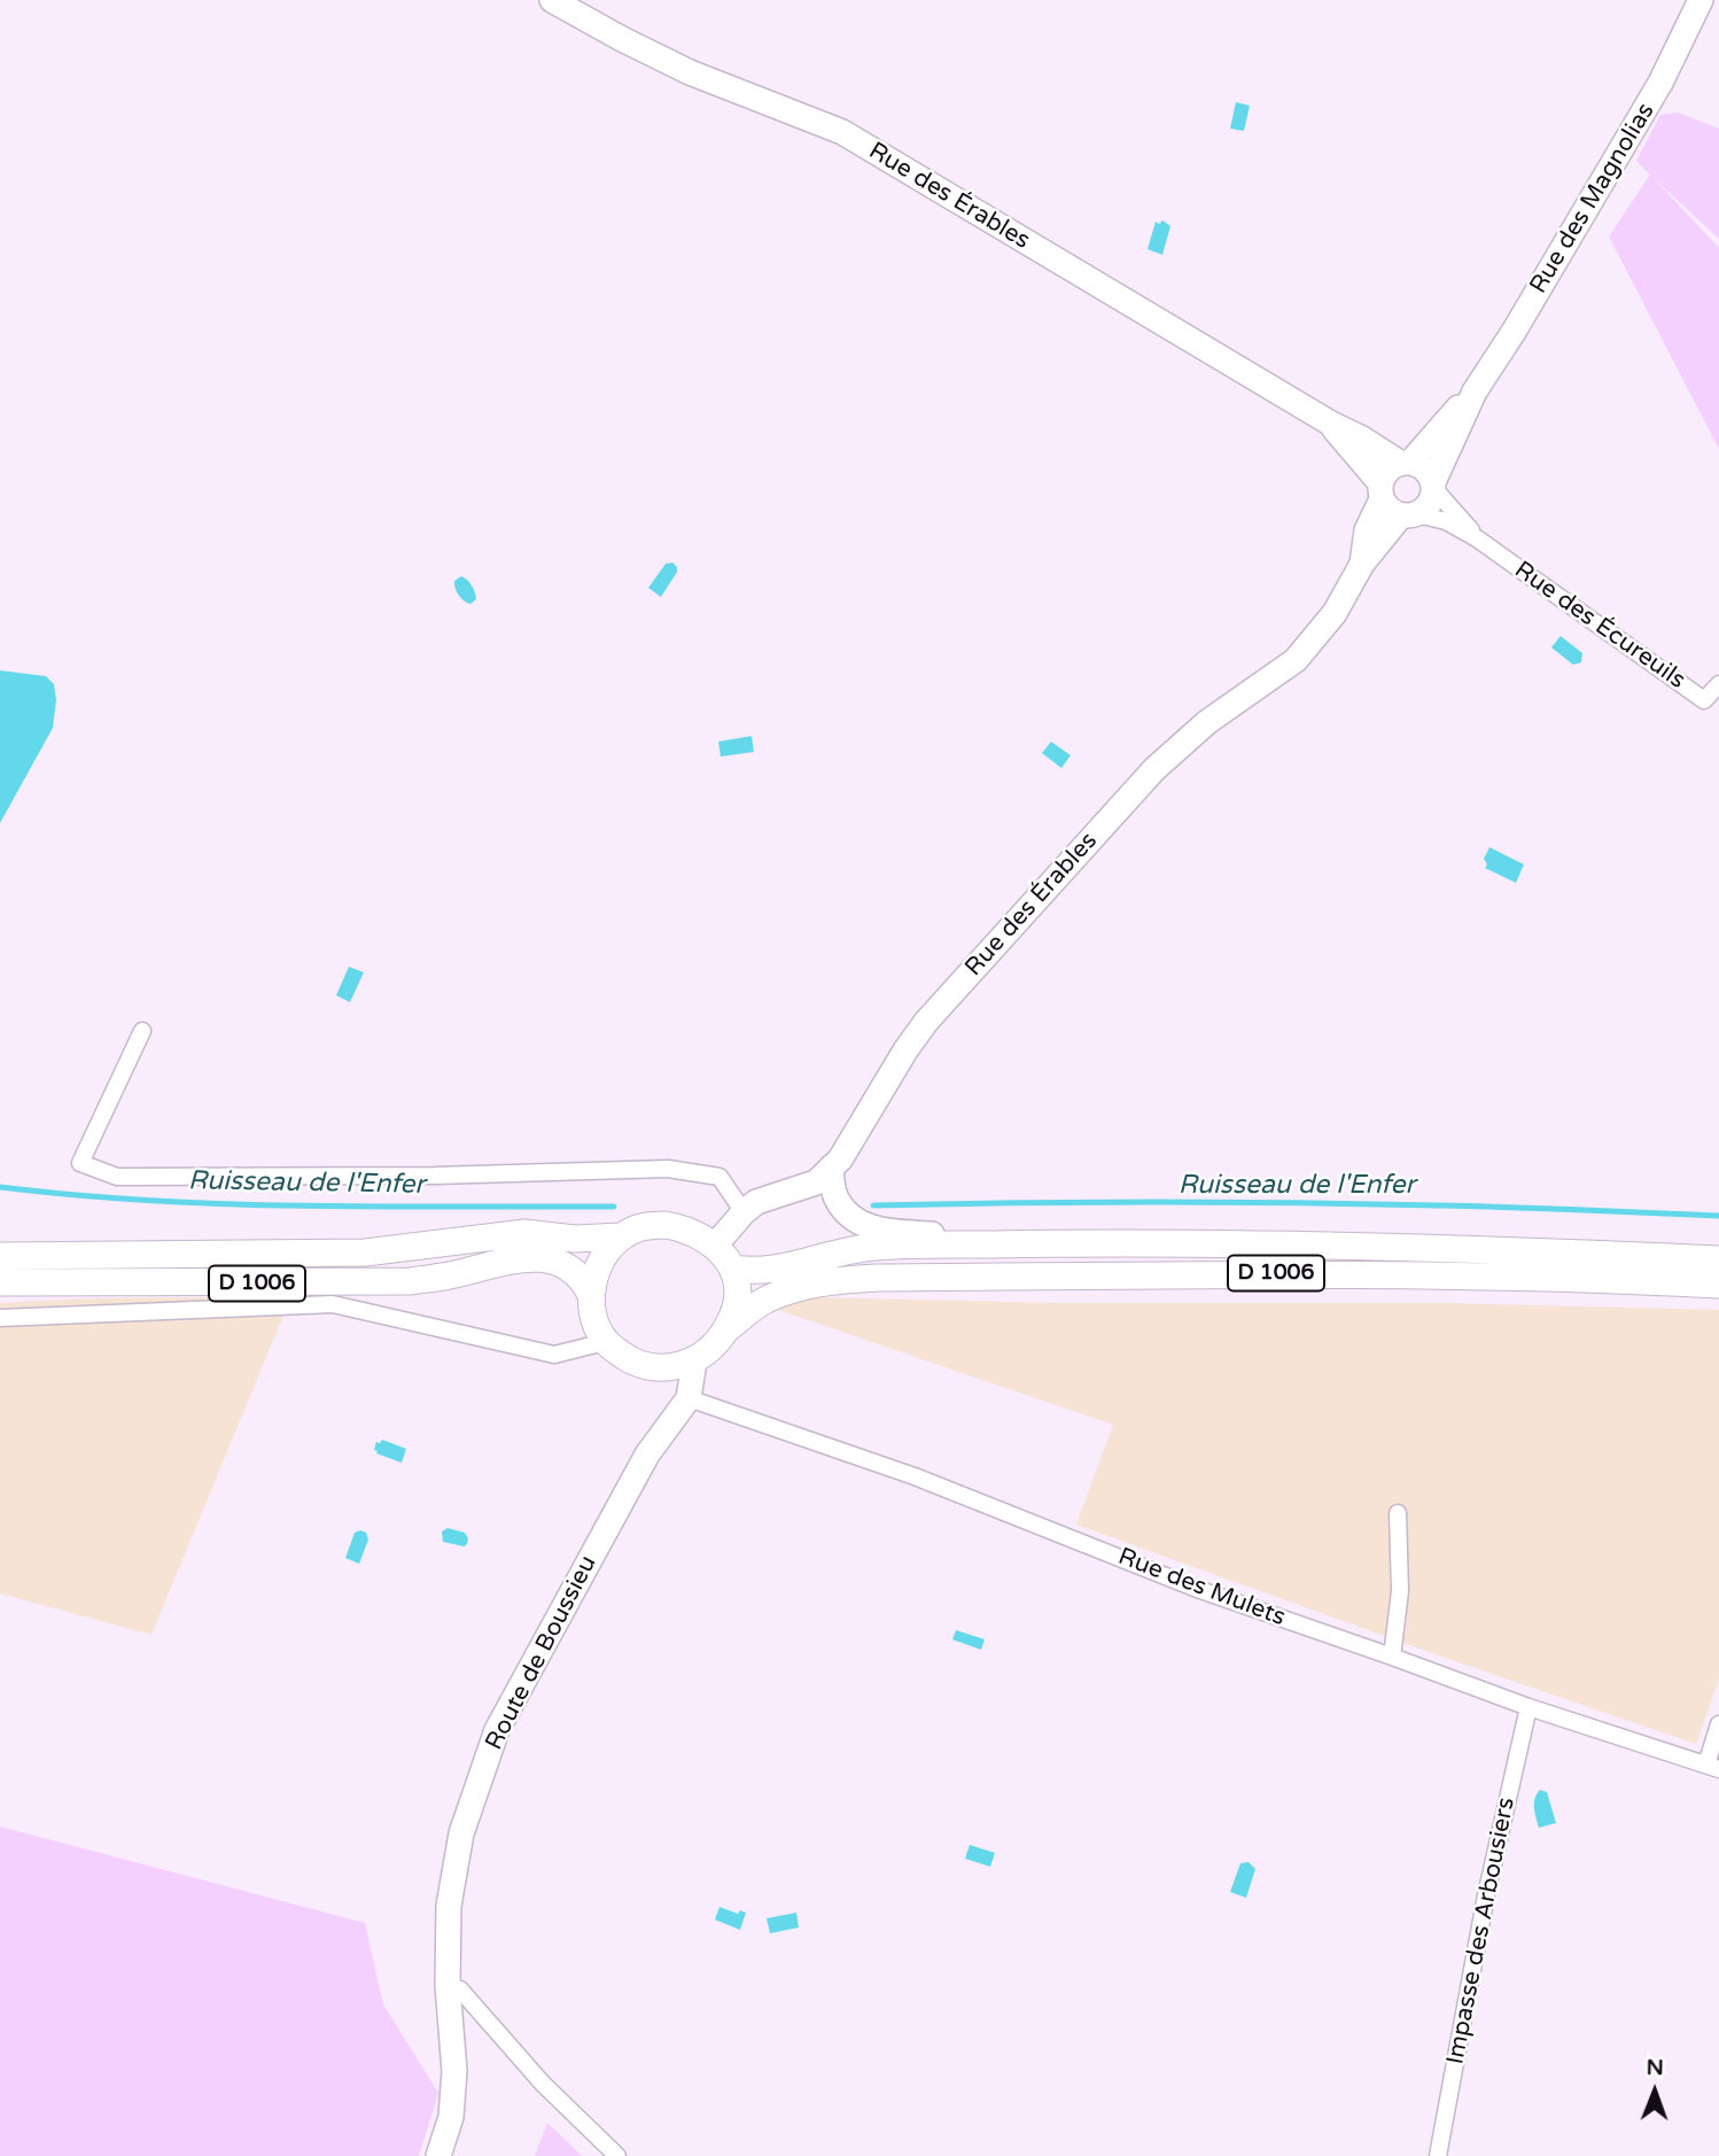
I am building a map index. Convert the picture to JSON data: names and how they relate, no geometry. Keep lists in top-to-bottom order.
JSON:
{
  "streets": {
    "main road": ["D 1006"],
    "street": [
      "Rue des Érables",
      "Rue des Magnolias",
      "Rue des Écureuils",
      "Rue des Mulets",
      "Route de Boussieu",
      "Impasse des Arbousiers"
    ]
  },
  "crossings": [
    ["Rue des Érables", "Rue des Magnolias"],
    ["Rue des Érables", "Rue des Écureuils"],
    ["Rue des Érables", "D 1006"],
    ["Rue des Érables", "Route de Boussieu"],
    ["Rue des Magnolias", "Rue des Écureuils"],
    ["D 1006", "Route de Boussieu"],
    ["Rue des Mulets", "Route de Boussieu"],
    ["Rue des Mulets", "Impasse des Arbousiers"]
  ],
  "water": ["Ruisseau de l'Enfer"],
  "north": "top"
}
